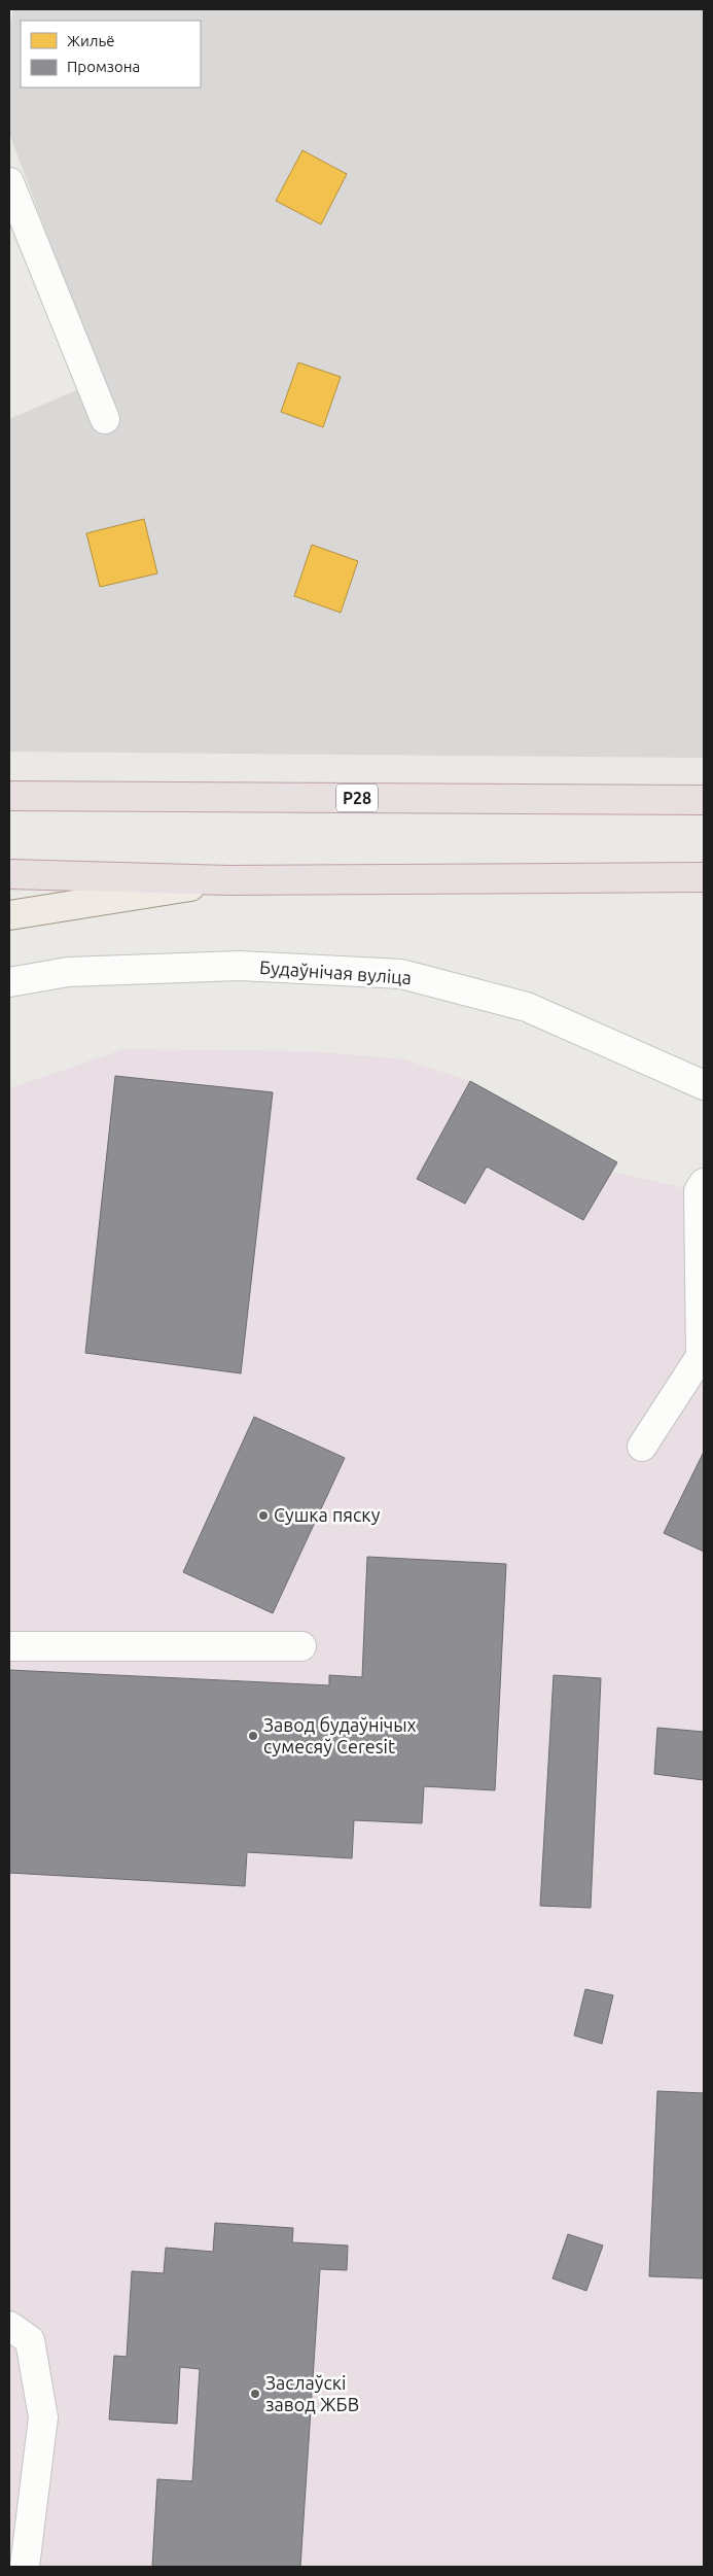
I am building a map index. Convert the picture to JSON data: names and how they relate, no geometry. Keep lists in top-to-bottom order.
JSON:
{
  "streets": {
    "highway": ["Р28"],
    "street": ["Будаўнічая вуліца"]
  },
  "places": ["Сушка пяску", "Завод будаўнічых сумесяў Ceresit", "Заслаўскі завод ЖБВ"],
  "legend": ["Жильё", "Промзона"]
}
